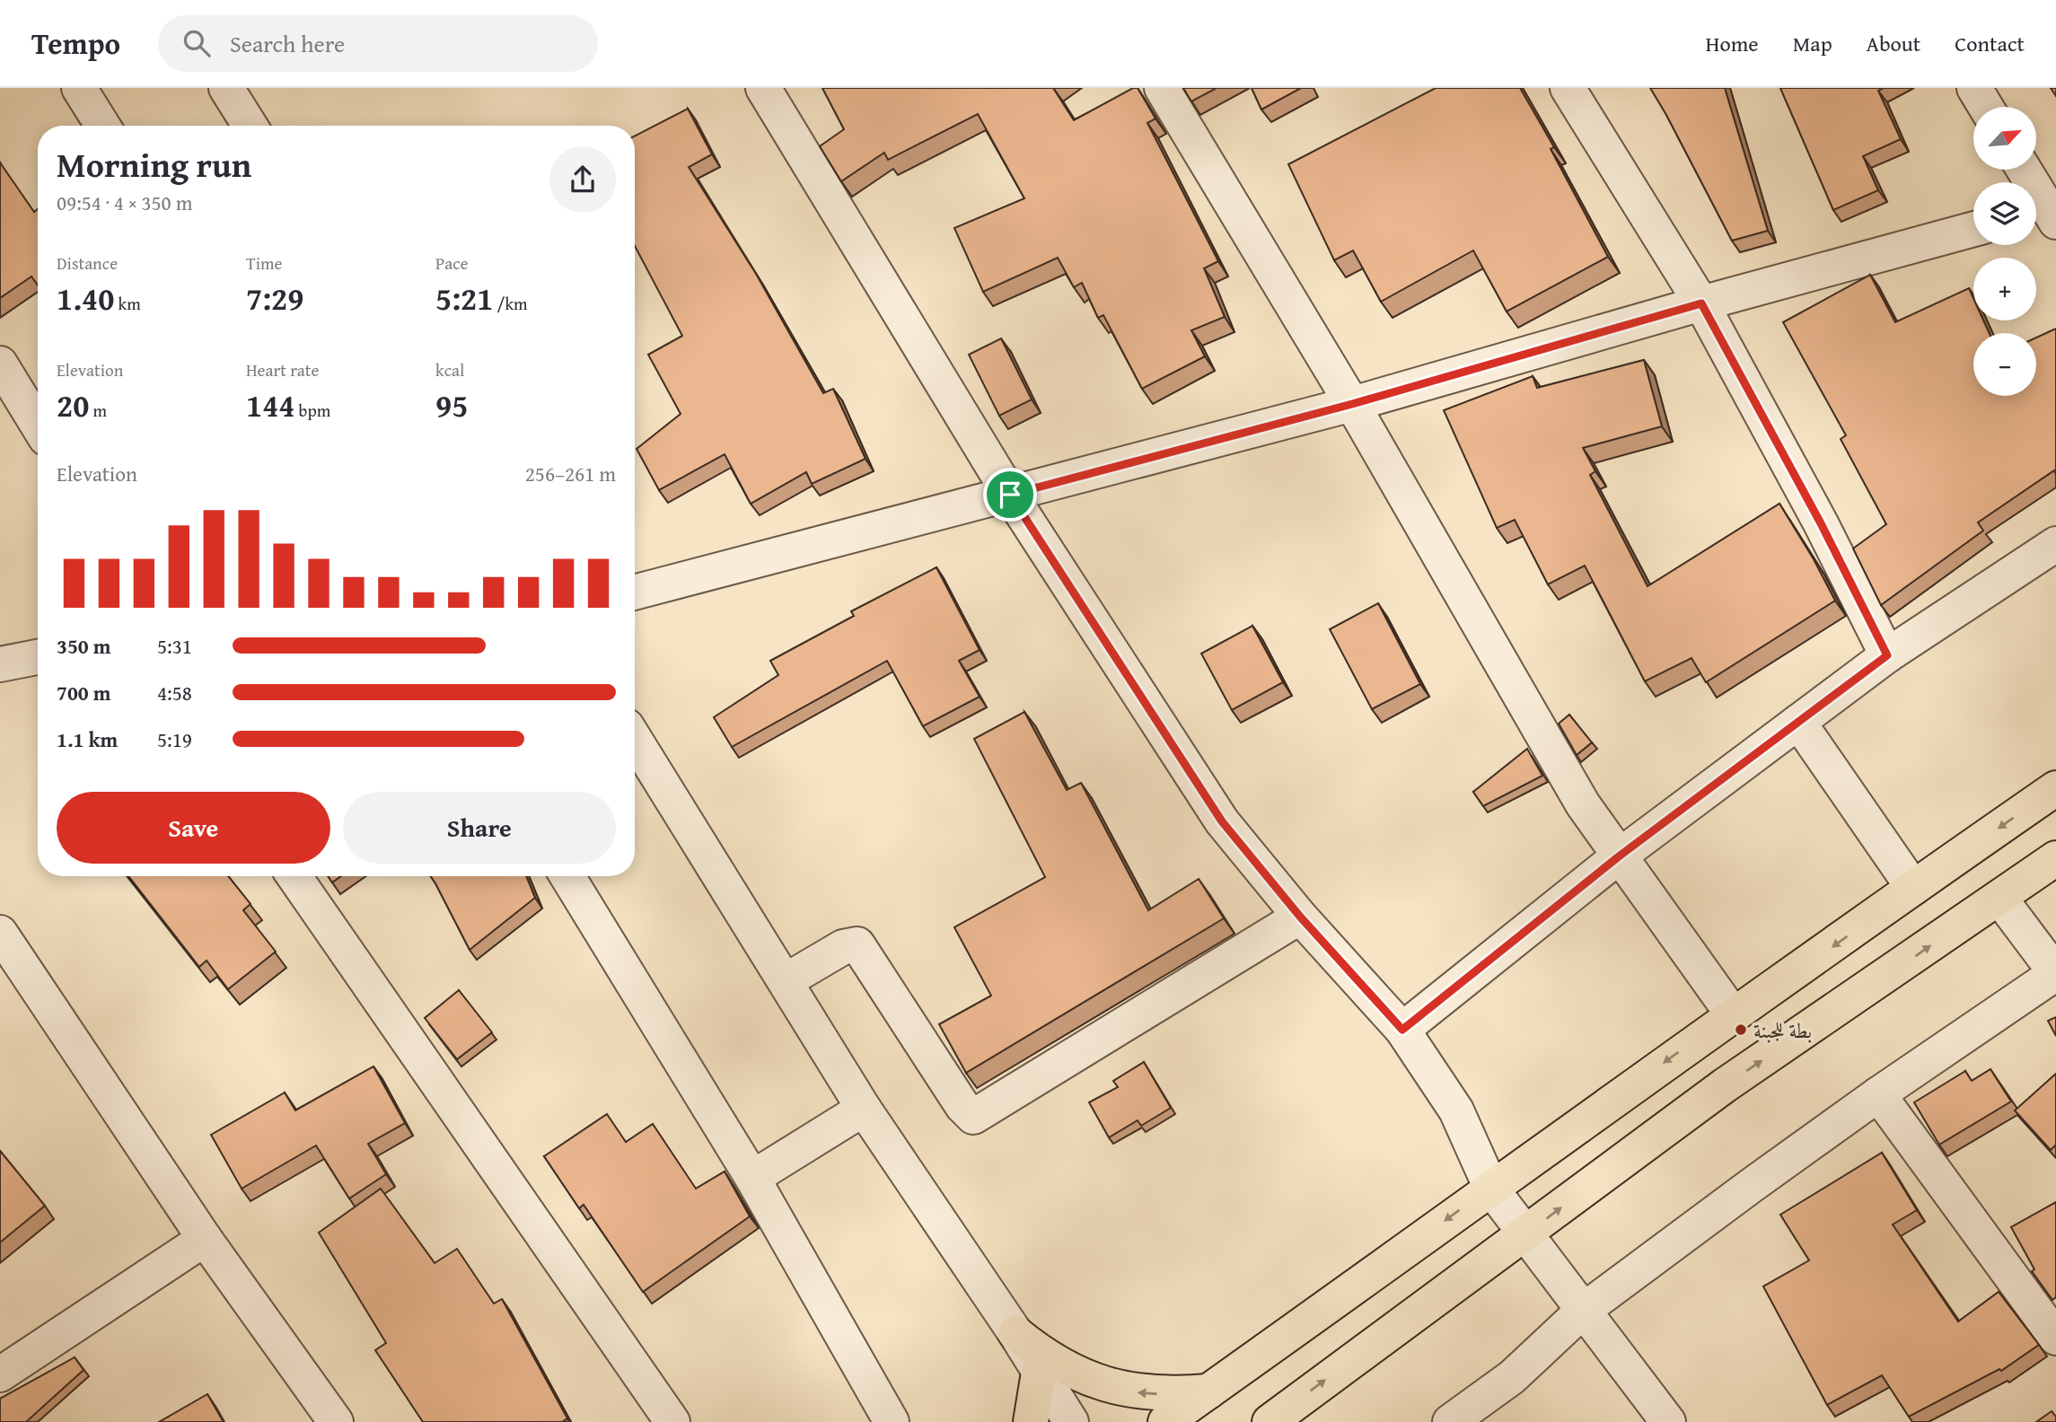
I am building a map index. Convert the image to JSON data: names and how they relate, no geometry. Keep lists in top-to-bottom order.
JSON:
{
  "places": ["بطة للجبنة"],
  "north": "top right",
  "page": {
    "header": "Tempo",
    "search": "Search here",
    "nav": [
      "Home",
      "Map",
      "About",
      "Contact"
    ],
    "map_buttons": ["+", "−"],
    "heading": ["Morning run", "09:54 · 4 × 350 m"],
    "stats": [
      ["Distance", "1.40 km"],
      ["Time", "7:29"],
      ["Pace", "5:21 /km"],
      ["Elevation", "20 m"],
      ["Heart rate", "144 bpm"],
      ["kcal", "95"]
    ],
    "chart": ["Elevation", "256–261 m"],
    "list": [
      {
        "name": "350 m",
        "note": "5:31"
      },
      {
        "name": "700 m",
        "note": "4:58"
      },
      {
        "name": "1.1 km",
        "note": "5:19"
      }
    ],
    "buttons": ["Save", "Share"]
  }
}
